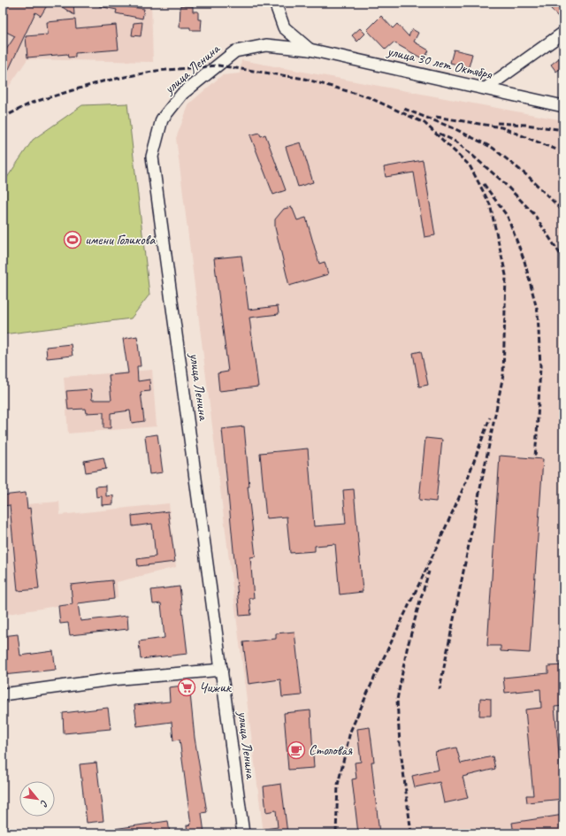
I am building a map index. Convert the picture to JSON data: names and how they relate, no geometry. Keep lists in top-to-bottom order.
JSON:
{
  "streets": {
    "street": ["улица 30 лет Октября", "улица Ленина"]
  },
  "crossings": [
    ["улица 30 лет Октября", "улица Ленина"]
  ],
  "places": {
    "sports": ["имени Голикова"],
    "supermarket": ["Чижик"],
    "cafe": ["Столовая"]
  },
  "north": "bottom right"
}
